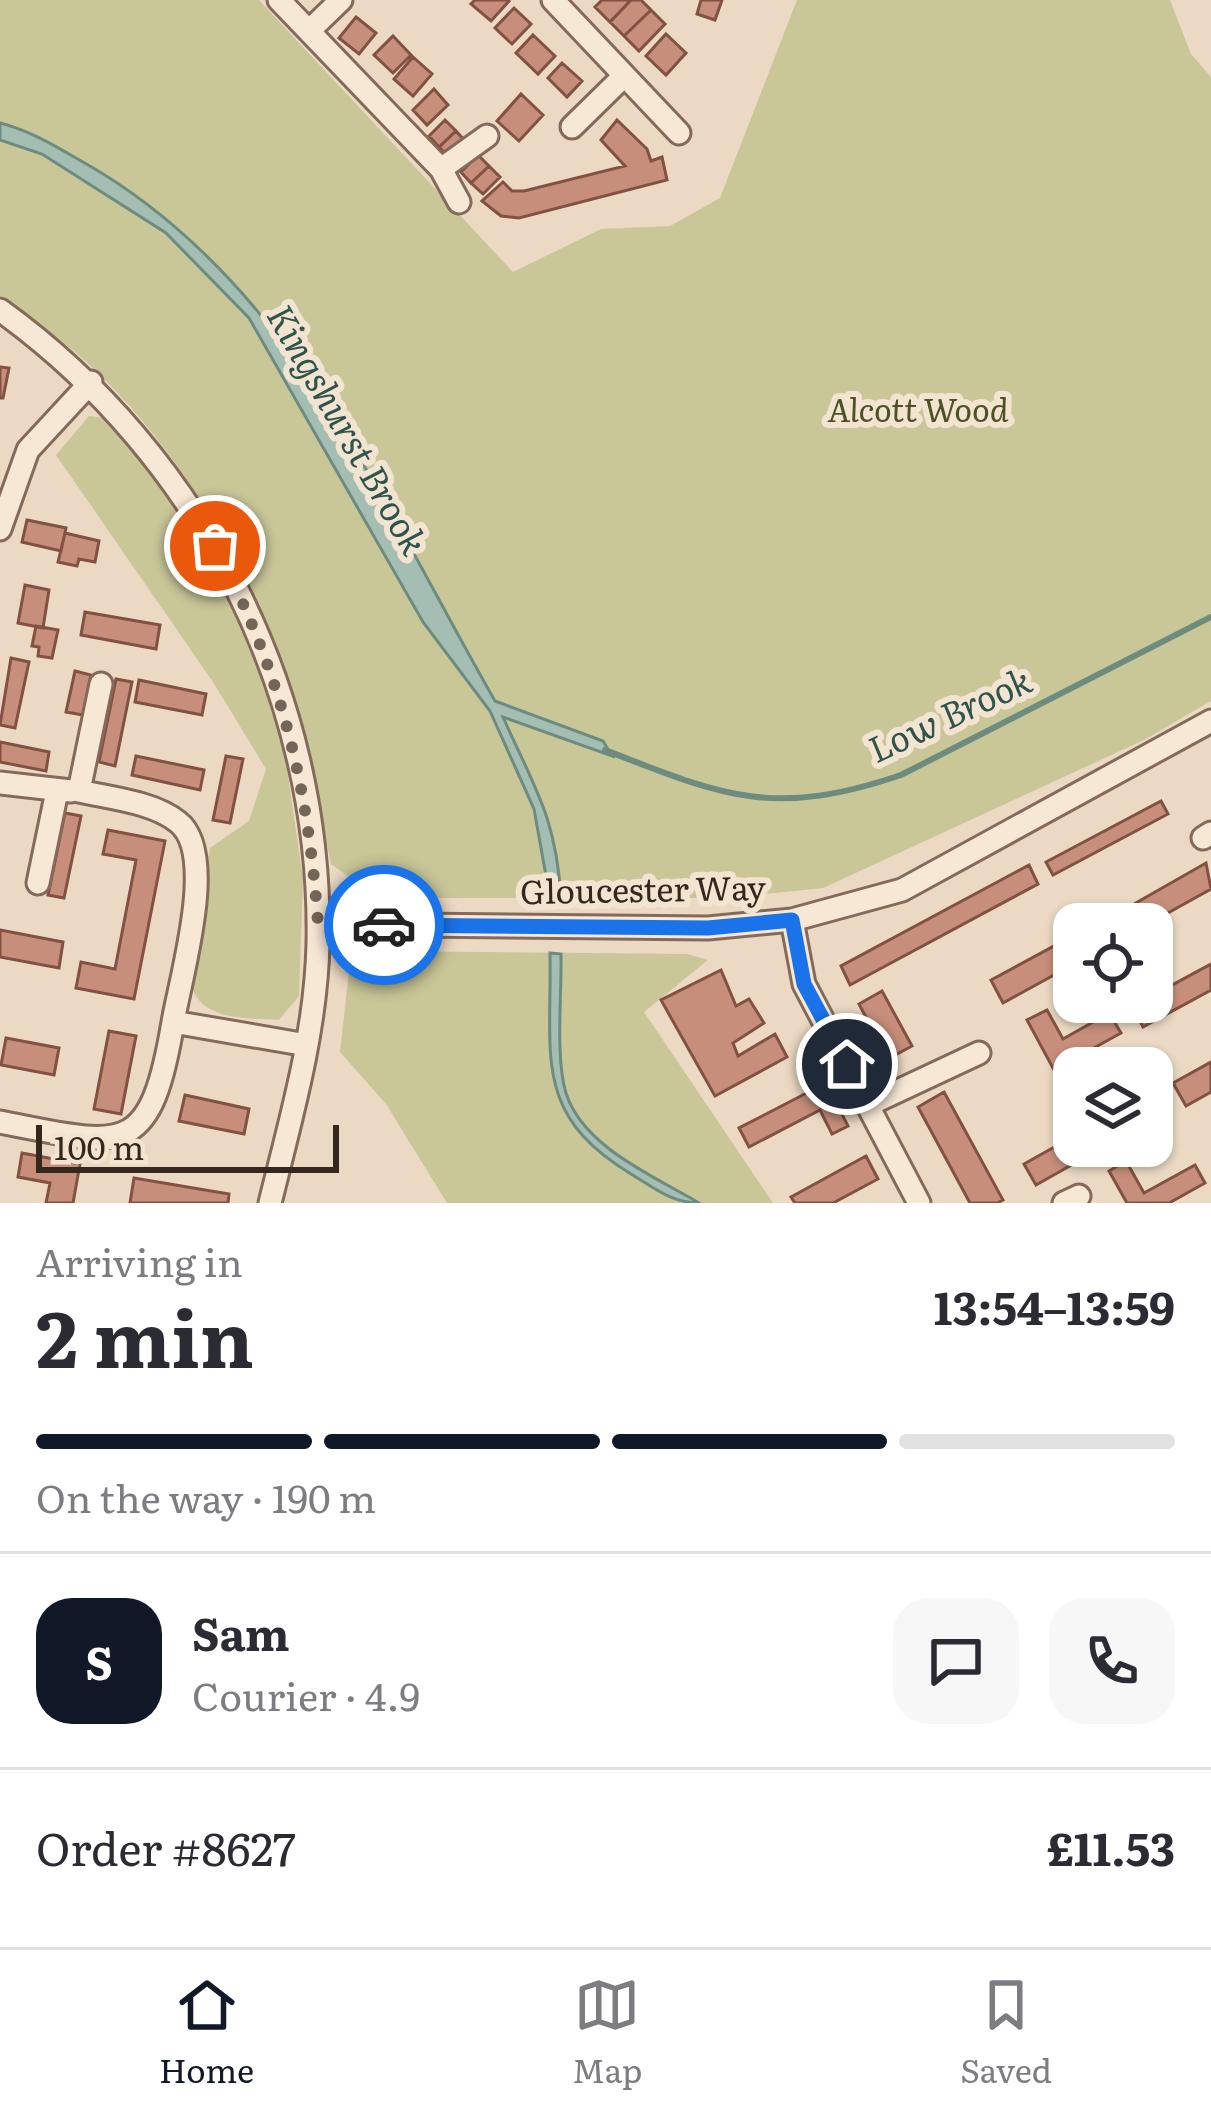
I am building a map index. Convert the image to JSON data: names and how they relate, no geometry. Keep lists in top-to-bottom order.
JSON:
{
  "streets": {
    "street": ["Gloucester Way"]
  },
  "water": ["Kingshurst Brook", "Low Brook"],
  "parks": ["Alcott Wood"],
  "scale_bar": "100 m",
  "page": {
    "scale": "100 m",
    "heading": ["2 min", "Arriving in", "13:54–13:59"],
    "panel": [
      "Sam",
      "Courier · 4.9",
      "Order #8627",
      "£11.53"
    ],
    "bar": "On the way · 190 m",
    "round": "S",
    "tabs": ["Home", "Map", "Saved"]
  }
}
